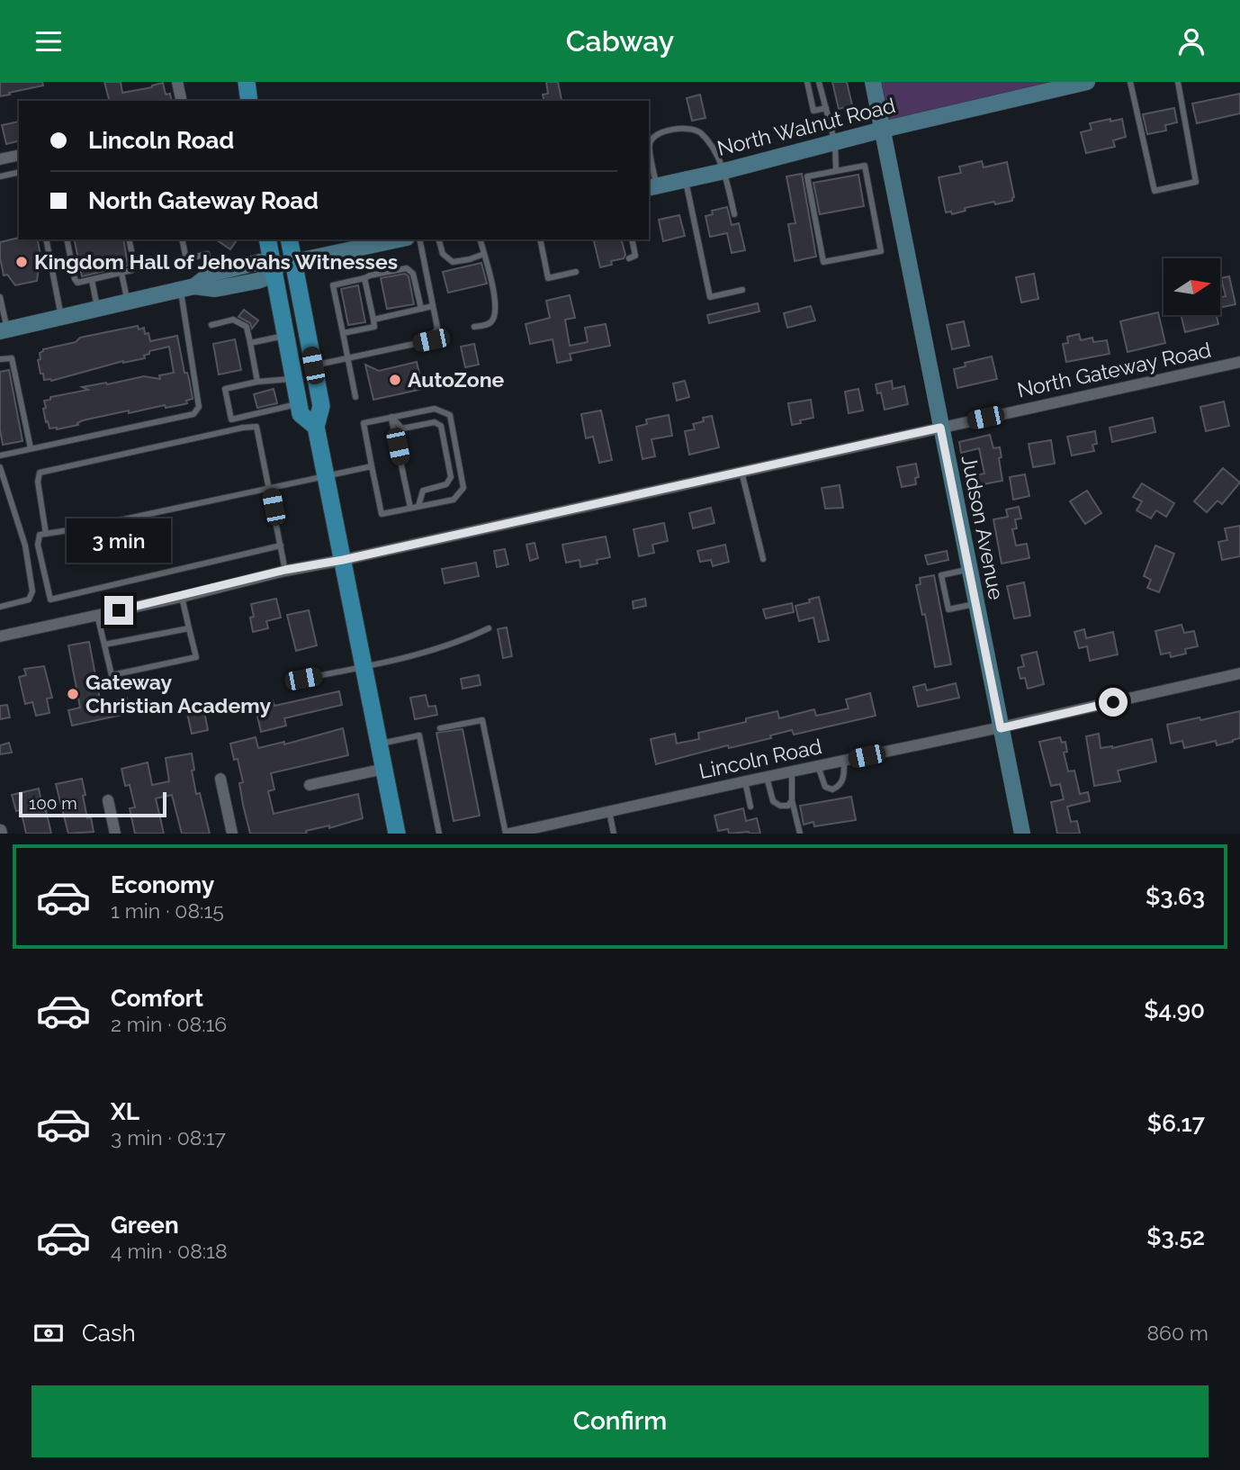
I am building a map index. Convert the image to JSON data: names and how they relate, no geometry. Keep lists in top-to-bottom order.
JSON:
{
  "streets": {
    "street": [
      "North Walnut Road",
      "North Gateway Road",
      "Judson Avenue",
      "Lincoln Road"
    ]
  },
  "crossings": [
    ["North Walnut Road", "Judson Avenue"],
    ["North Gateway Road", "Judson Avenue"],
    ["Judson Avenue", "Lincoln Road"]
  ],
  "places": ["Kingdom Hall of Jehovahs Witnesses", "AutoZone", "Gateway Christian Academy"],
  "scale_bar": "100 m",
  "north": "right",
  "page": {
    "header": "Cabway",
    "banner": ["Lincoln Road", "North Gateway Road"],
    "bubble": "3 min",
    "scale": "100 m",
    "list": [
      {
        "name": "Economy",
        "note": "1 min · 08:15",
        "value": "$3.63"
      },
      {
        "name": "Comfort",
        "note": "2 min · 08:16",
        "value": "$4.90"
      },
      {
        "name": "XL",
        "note": "3 min · 08:17",
        "value": "$6.17"
      },
      {
        "name": "Green",
        "note": "4 min · 08:18",
        "value": "$3.52"
      }
    ],
    "pay": ["Cash", "860 m"],
    "buttons": "Confirm"
  }
}
